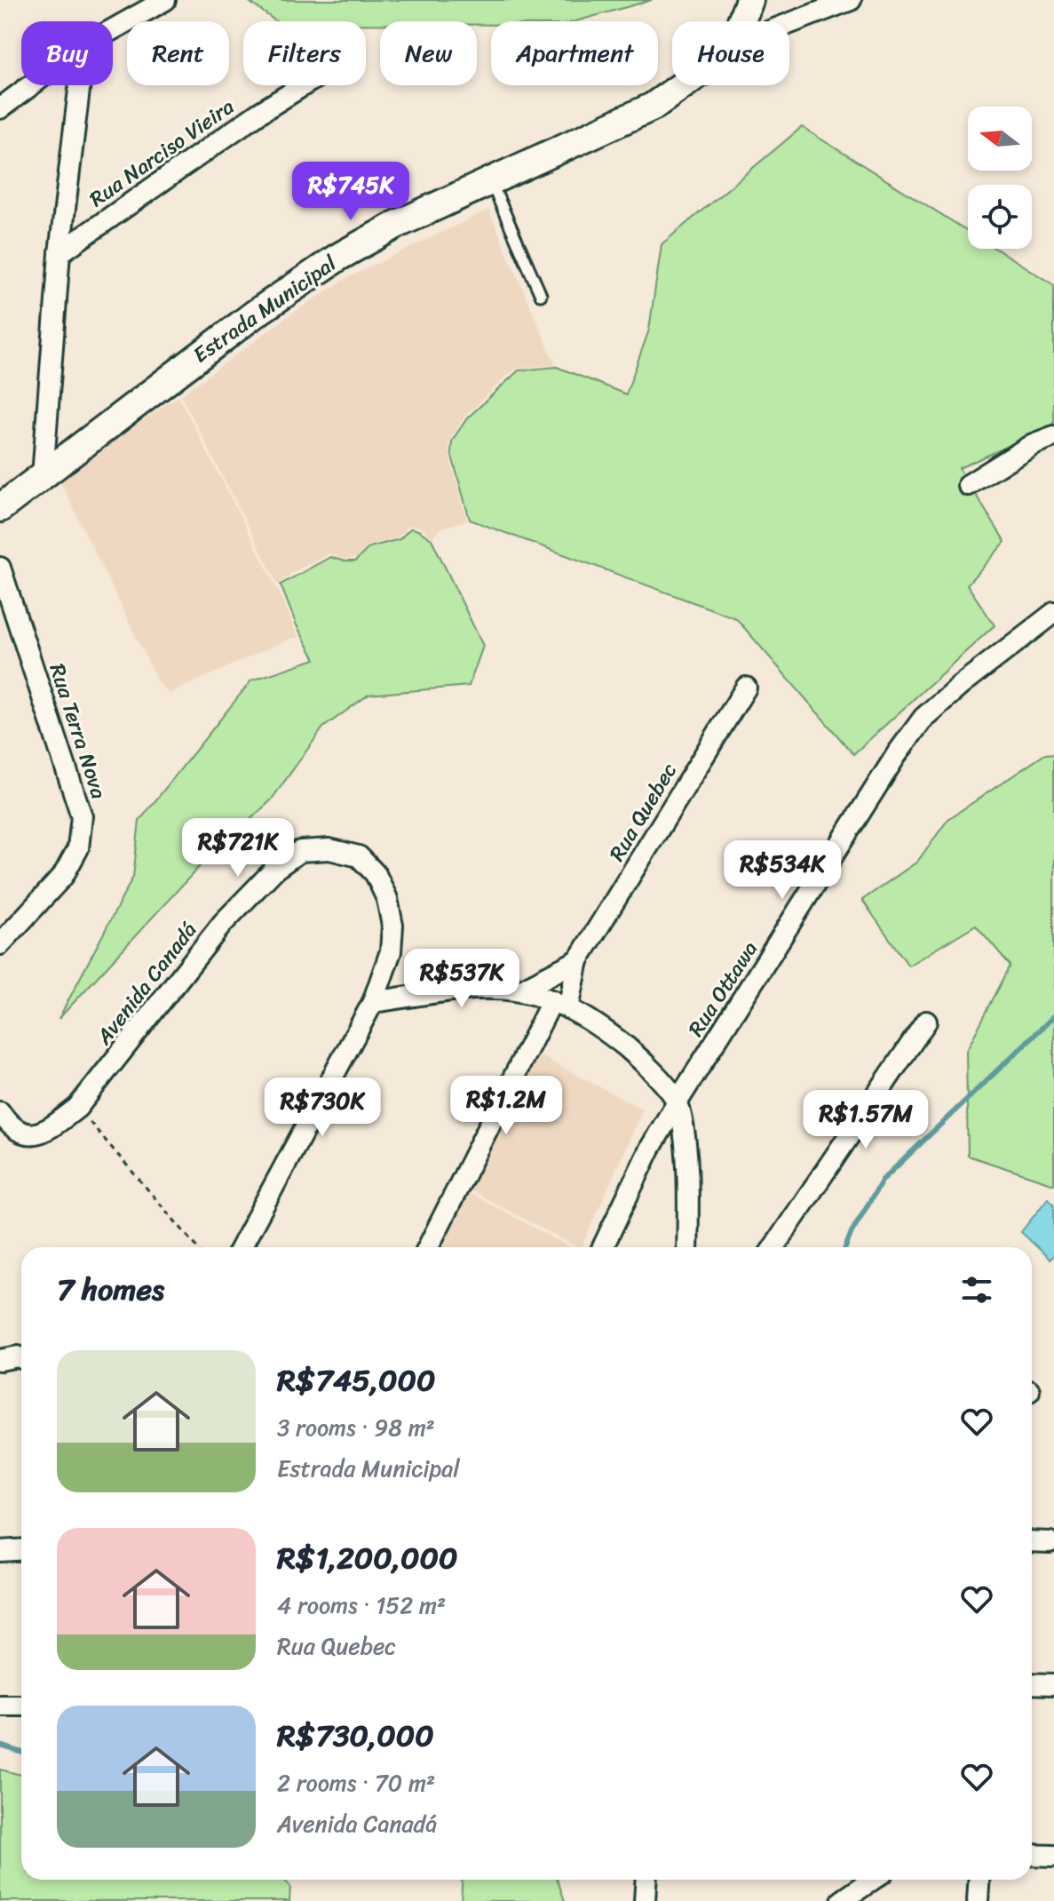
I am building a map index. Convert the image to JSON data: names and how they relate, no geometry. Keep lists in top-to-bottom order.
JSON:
{
  "streets": {
    "main road": ["Estrada Municipal"],
    "street": [
      "Rua Narciso Vieira",
      "Rua Terra Nova",
      "Rua Quebec",
      "Avenida Canadá",
      "Rua Ottawa"
    ]
  },
  "north": "left",
  "page": {
    "chip": [
      "Buy",
      "Rent",
      "Filters",
      "New",
      "Apartment",
      "House"
    ],
    "price": [
      "R$745K",
      "R$721K",
      "R$534K",
      "R$537K",
      "R$1.2M",
      "R$730K",
      "R$1.57M"
    ],
    "heading": "7 homes",
    "list": [
      {
        "name": "R$745,000",
        "note": "3 rooms · 98 m² · Estrada Municipal"
      },
      {
        "name": "R$1,200,000",
        "note": "4 rooms · 152 m² · Rua Quebec"
      },
      {
        "name": "R$730,000",
        "note": "2 rooms · 70 m² · Avenida Canadá"
      }
    ]
  }
}
